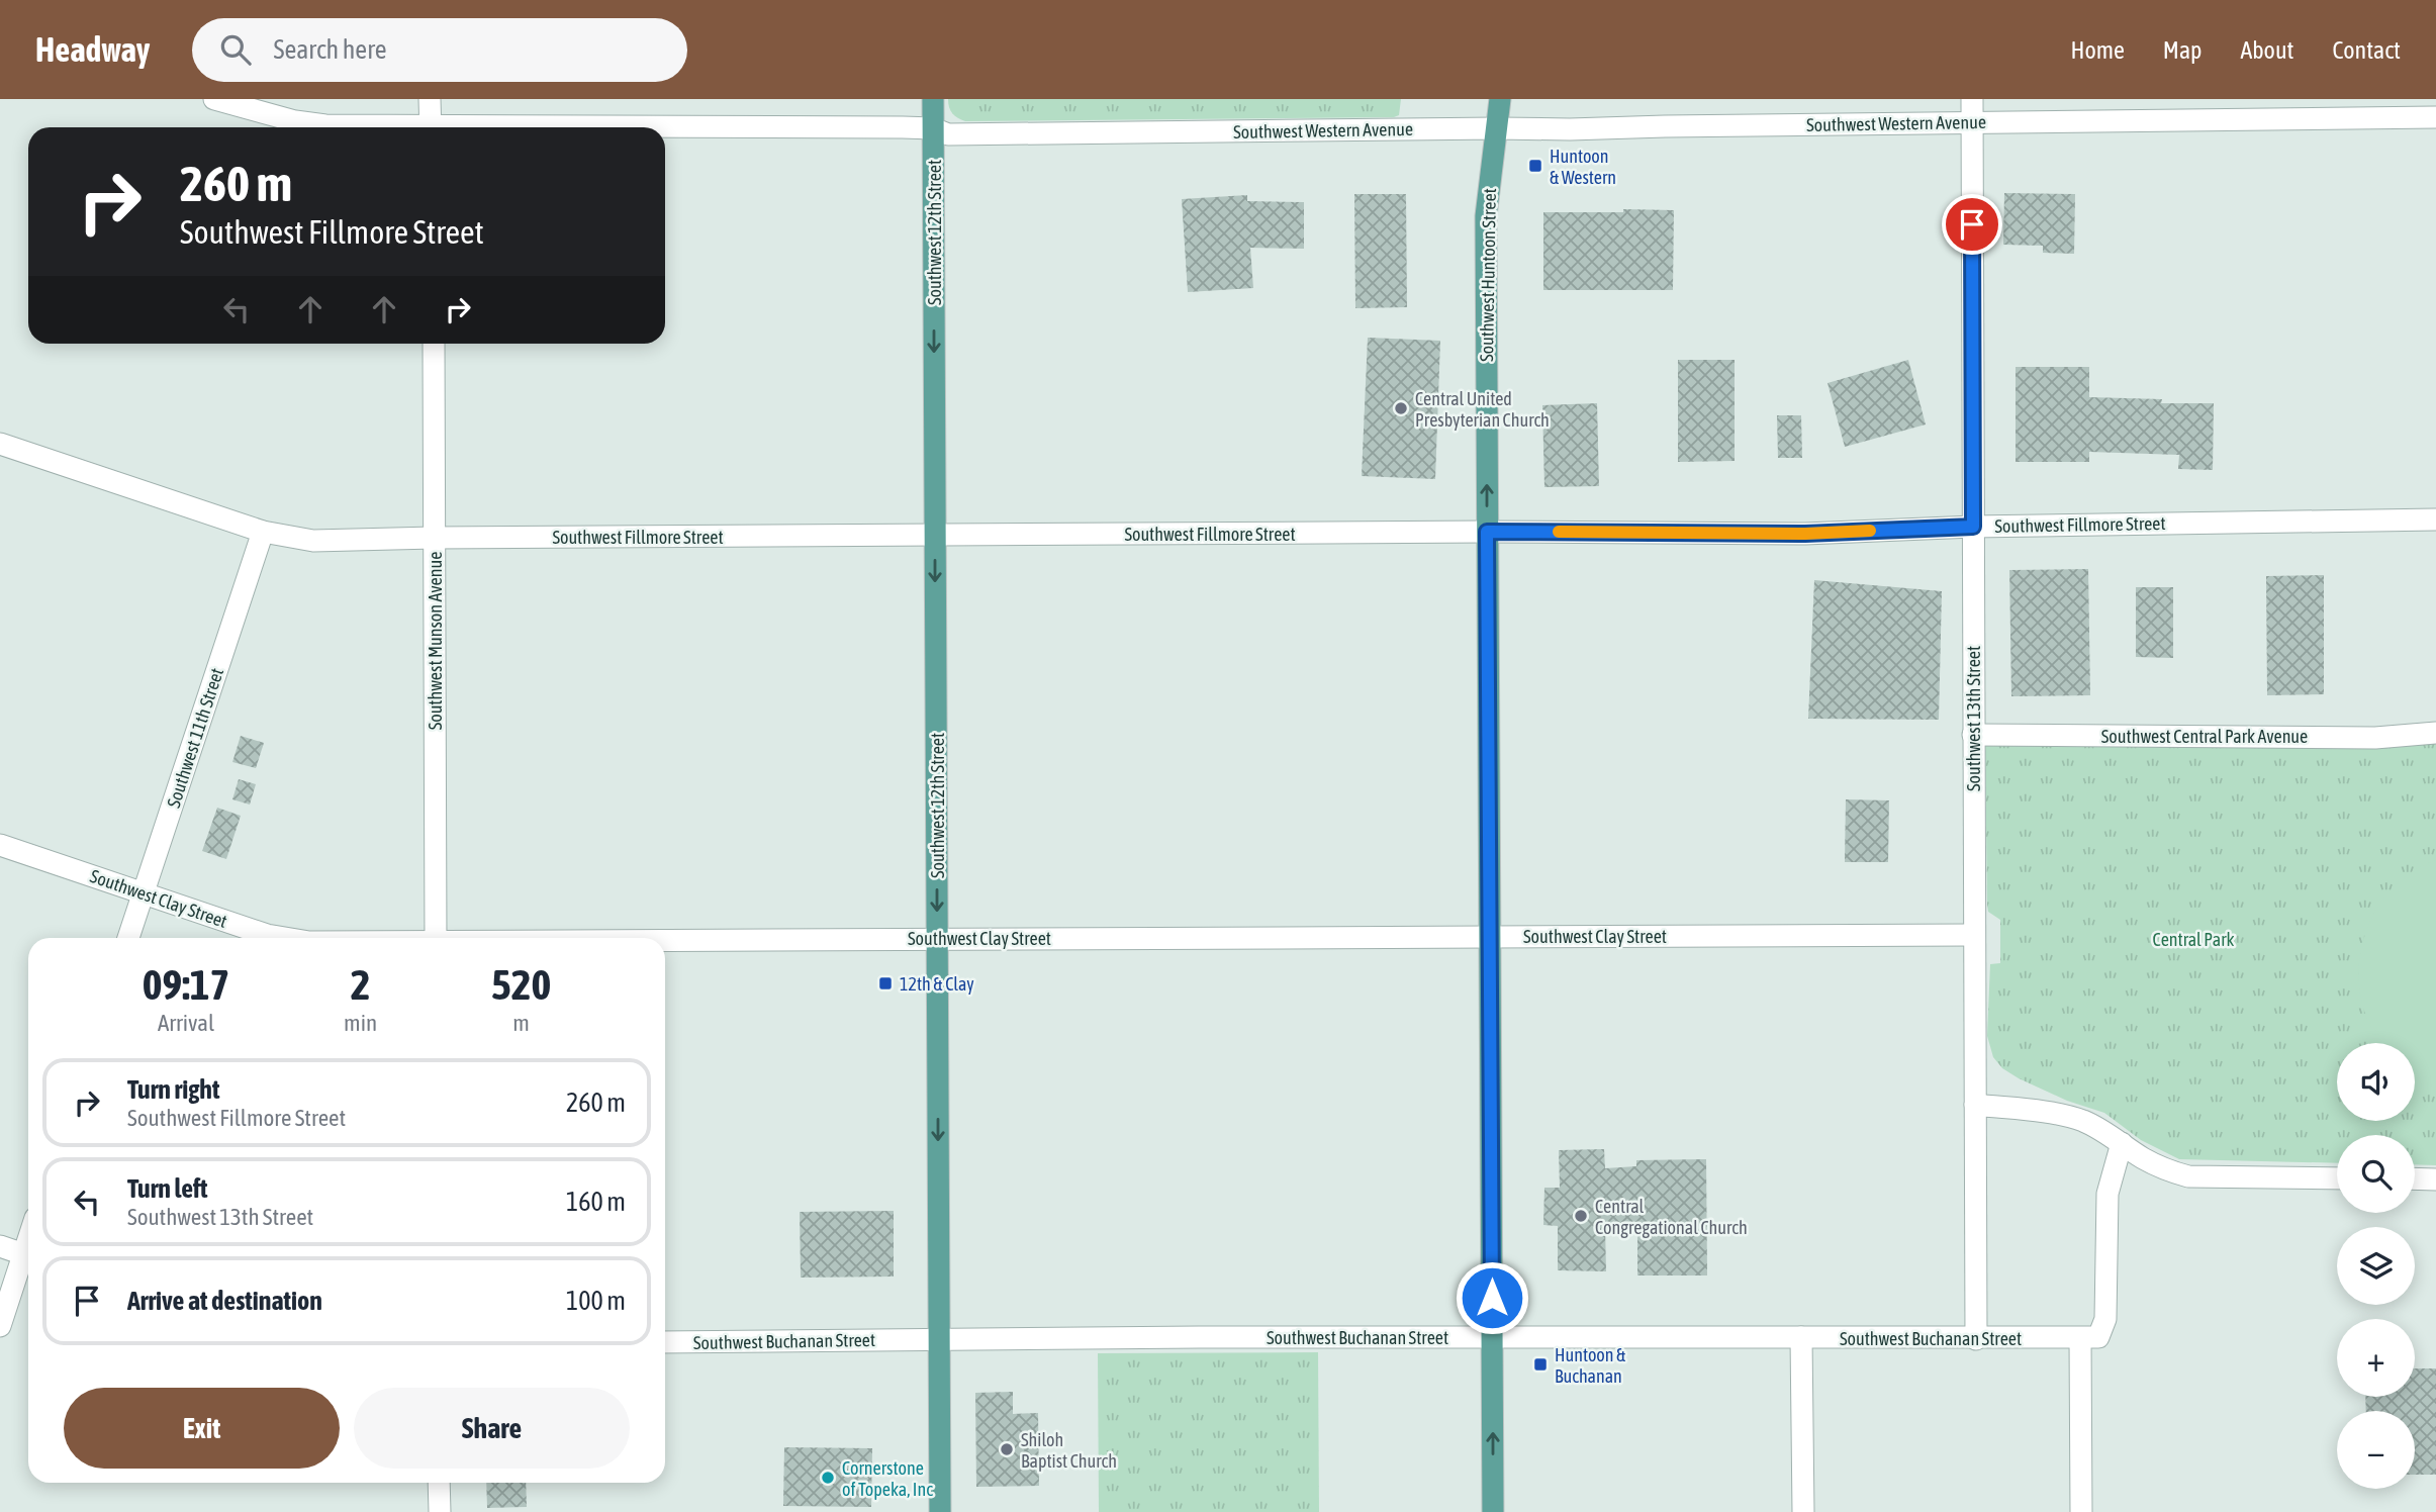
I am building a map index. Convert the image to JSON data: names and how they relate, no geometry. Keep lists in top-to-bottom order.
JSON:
{
  "streets": {
    "main road": ["Southwest 12th Street", "Southwest Huntoon Street"],
    "street": [
      "Southwest Western Avenue",
      "Southwest Fillmore Street",
      "Southwest Munson Avenue",
      "Southwest 13th Street",
      "Southwest Central Park Avenue",
      "Southwest 11th Street",
      "Southwest Clay Street",
      "Southwest Buchanan Street"
    ]
  },
  "crossings": [
    ["Southwest Western Avenue", "Southwest 12th Street"],
    ["Southwest Western Avenue", "Southwest Huntoon Street"],
    ["Southwest Western Avenue", "Southwest 13th Street"],
    ["Southwest 12th Street", "Southwest Fillmore Street"],
    ["Southwest 12th Street", "Southwest Clay Street"],
    ["Southwest 12th Street", "Southwest Buchanan Street"],
    ["Southwest Huntoon Street", "Southwest Fillmore Street"],
    ["Southwest Huntoon Street", "Southwest Clay Street"],
    ["Southwest Huntoon Street", "Southwest Buchanan Street"],
    ["Southwest Fillmore Street", "Southwest Munson Avenue"],
    ["Southwest Fillmore Street", "Southwest 13th Street"],
    ["Southwest Fillmore Street", "Southwest 11th Street"],
    ["Southwest 13th Street", "Southwest Central Park Avenue"],
    ["Southwest 13th Street", "Southwest Clay Street"],
    ["Southwest 13th Street", "Southwest Buchanan Street"],
    ["Southwest 11th Street", "Southwest Clay Street"]
  ],
  "one_way": ["Southwest 12th Street", "Southwest Huntoon Street"],
  "parks": ["Central Park"],
  "places": {
    "transit": ["Huntoon & Western", "12th & Clay", "Huntoon & Buchanan"],
    "other": [
      "Central United Presbyterian Church",
      "Central Congregational Church",
      "Shiloh Baptist Church",
      "Cornerstone of Topeka, Inc"
    ]
  },
  "page": {
    "header": "Headway",
    "search": "Search here",
    "nav": [
      "Home",
      "Map",
      "About",
      "Contact"
    ],
    "turn": ["260 m", "Southwest Fillmore Street"],
    "eta": [
      "09:17",
      "Arrival",
      "2",
      "min",
      "520",
      "m"
    ],
    "map_buttons": ["+", "−"],
    "list": [
      {
        "name": "Turn right",
        "note": "Southwest Fillmore Street",
        "value": "260 m"
      },
      {
        "name": "Turn left",
        "note": "Southwest 13th Street",
        "value": "160 m"
      },
      {
        "name": "Arrive at destination",
        "value": "100 m"
      }
    ],
    "buttons": ["Exit", "Share"]
  }
}
